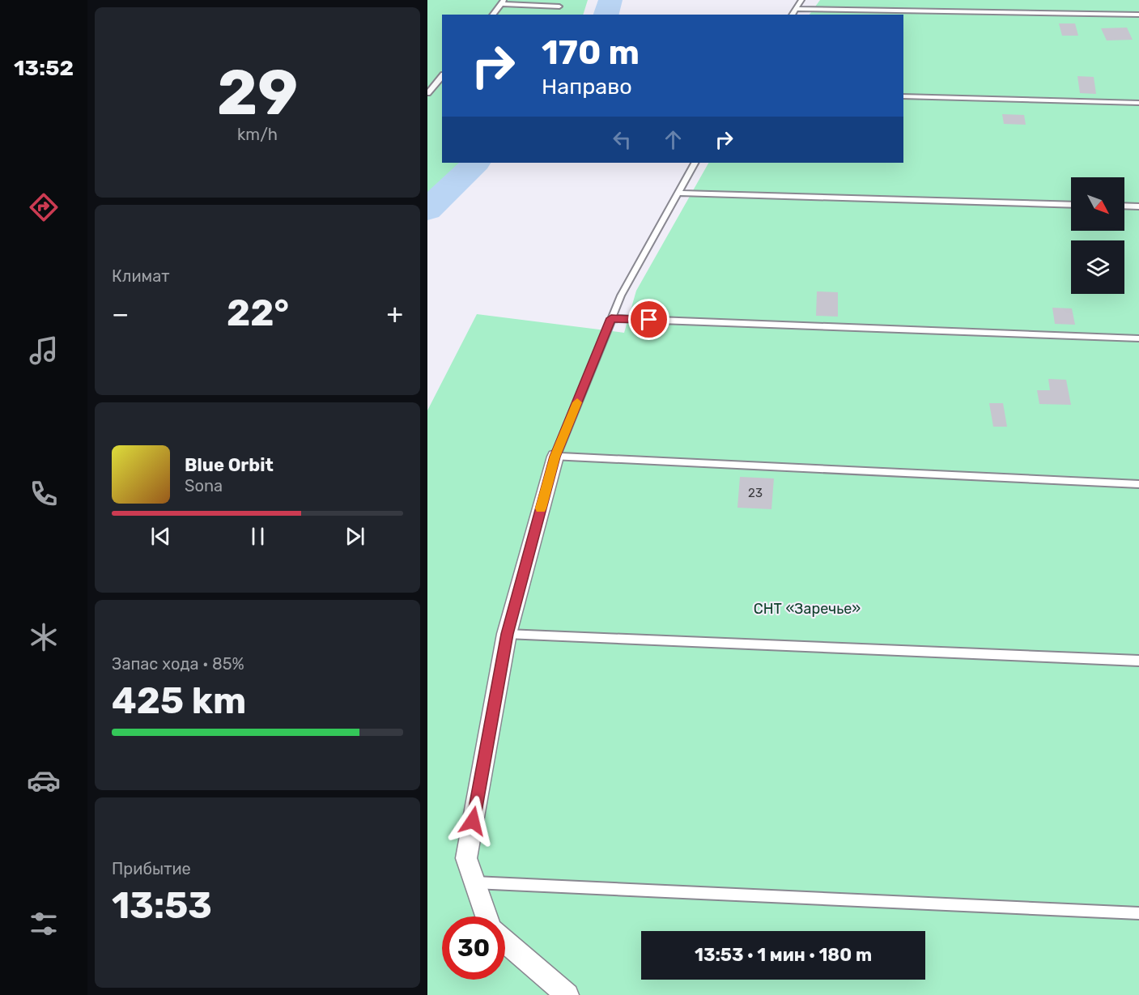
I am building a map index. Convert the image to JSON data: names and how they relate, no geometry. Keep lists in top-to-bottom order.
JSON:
{
  "parks": ["СНТ «Заречье»"],
  "house_numbers": ["23"],
  "north": "bottom right",
  "page": {
    "tabs": "13:52",
    "tile": [
      ["29", "km/h"],
      "Климат",
      ["Запас хода · 85%", "425 km"],
      ["Прибытие", "13:53"]
    ],
    "turn": ["170 m", "Направо"],
    "heat": ["−", "22°", "+"],
    "song": ["Blue Orbit", "Sona"],
    "limit": "30",
    "trip": "13:53 · 1 мин · 180 m"
  }
}
